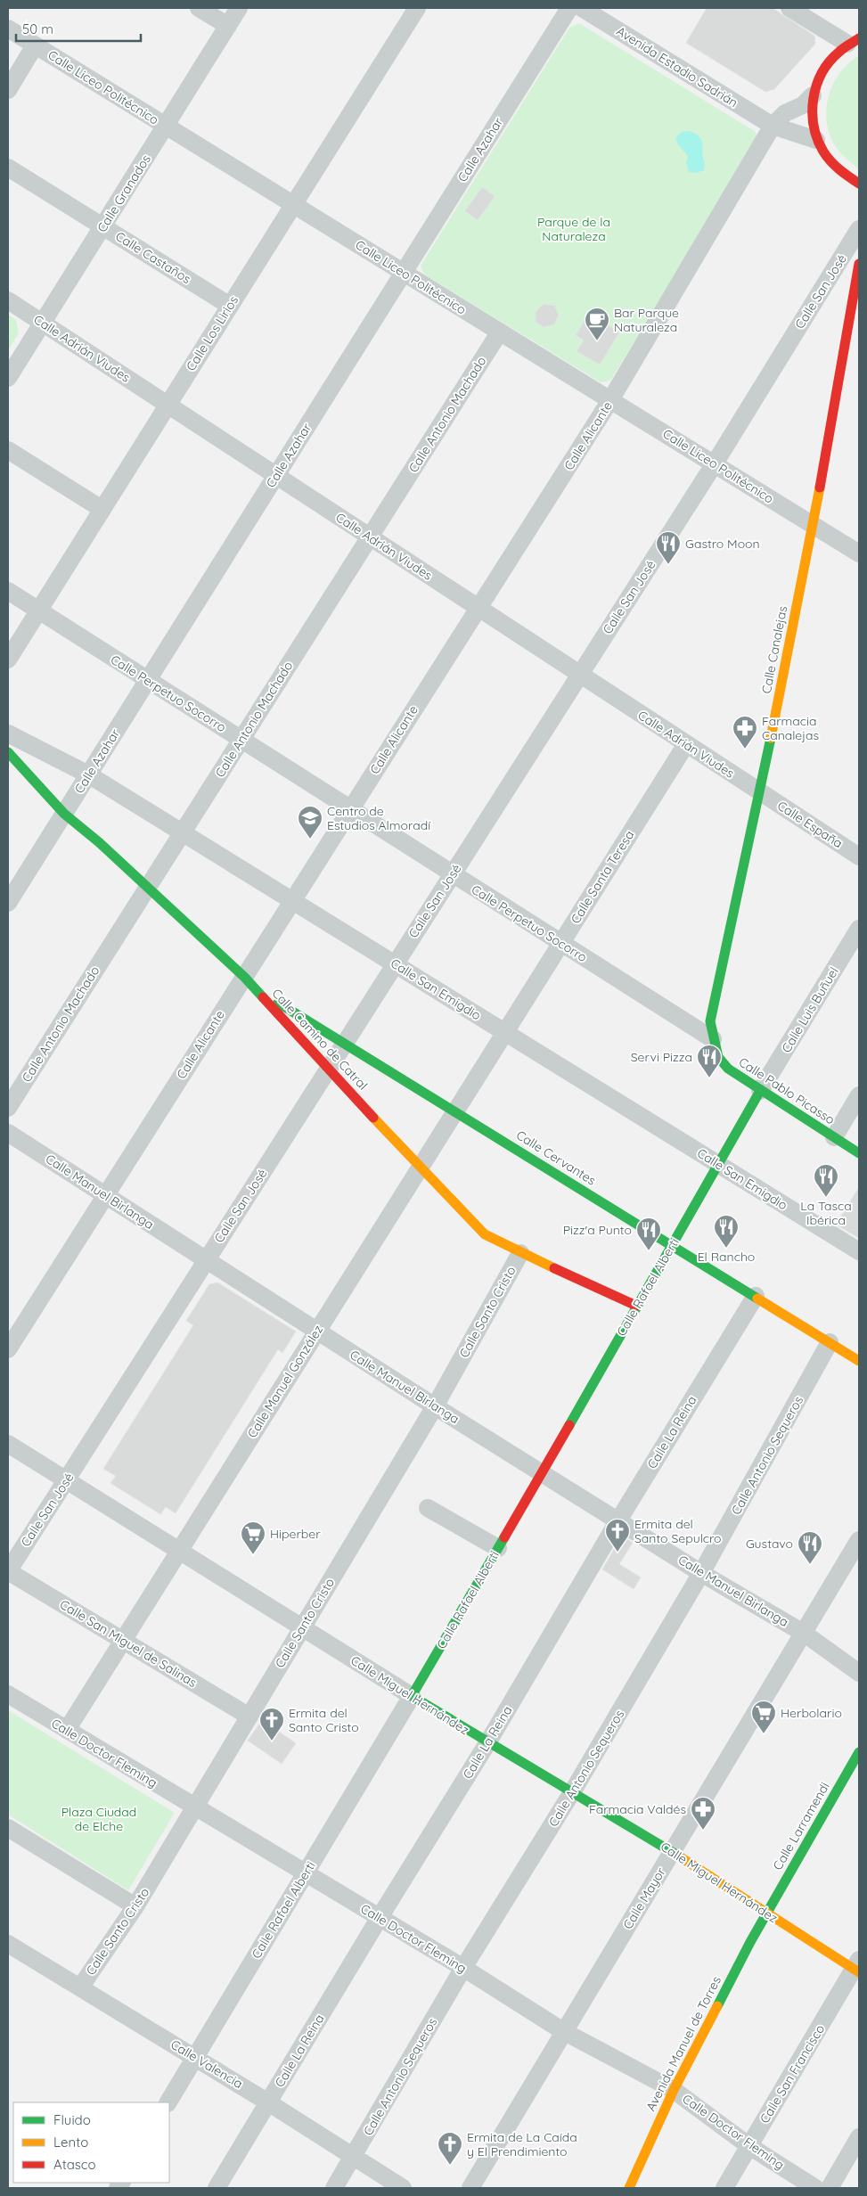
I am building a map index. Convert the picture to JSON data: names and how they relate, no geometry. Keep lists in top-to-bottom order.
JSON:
{
  "streets": {
    "main road": [
      "Calle Canalejas",
      "Calle Camino de Catral",
      "Calle Pablo Picasso",
      "Calle Cervantes",
      "Calle Rafael Alberti",
      "Calle Miguel Hernández",
      "Calle Larramendi",
      "Avenida Manuel de Torres"
    ],
    "street": [
      "Avenida Estadio Sadrián",
      "Calle Liceo Politécnico",
      "Calle Azahar",
      "Calle Granados",
      "Calle Castaños",
      "Calle San José",
      "Calle Los Lirios",
      "Calle Adrián Viudes",
      "Calle Antonio Machado",
      "Calle Alicante",
      "Calle Perpetuo Socorro",
      "Calle España",
      "Calle Santa Teresa",
      "Calle San Emigdio",
      "Calle Luis Buñuel",
      "Calle Manuel Birlanga",
      "Calle Santo Cristo",
      "Calle Manuel González",
      "Calle La Reina",
      "Calle Antonio Sequeros",
      "Calle San Miguel de Salinas",
      "Calle Doctor Fleming",
      "Calle Mayor",
      "Calle Valencia",
      "Calle San Francisco"
    ]
  },
  "crossings": [
    ["Avenida Estadio Sadrián", "Calle Alicante"],
    ["Calle Liceo Politécnico", "Calle Azahar"],
    ["Calle Liceo Politécnico", "Calle Granados"],
    ["Calle Liceo Politécnico", "Calle San José"],
    ["Calle Liceo Politécnico", "Calle Los Lirios"],
    ["Calle Liceo Politécnico", "Calle Antonio Machado"],
    ["Calle Liceo Politécnico", "Calle Alicante"],
    ["Calle Liceo Politécnico", "Calle Canalejas"],
    ["Calle Azahar", "Calle Adrián Viudes"],
    ["Calle Azahar", "Calle Perpetuo Socorro"],
    ["Calle Azahar", "Calle San Emigdio"],
    ["Calle Azahar", "Calle Camino de Catral"],
    ["Calle Granados", "Calle Castaños"],
    ["Calle Granados", "Calle Adrián Viudes"],
    ["Calle Castaños", "Calle Los Lirios"],
    ["Calle San José", "Calle Adrián Viudes"],
    ["Calle San José", "Calle Perpetuo Socorro"],
    ["Calle San José", "Calle San Emigdio"],
    ["Calle San José", "Calle Camino de Catral"],
    ["Calle San José", "Calle Cervantes"],
    ["Calle San José", "Calle Manuel Birlanga"],
    ["Calle San José", "Calle San Miguel de Salinas"],
    ["Calle San José", "Calle Miguel Hernández"],
    ["Calle Los Lirios", "Calle Adrián Viudes"],
    ["Calle Los Lirios", "Calle Perpetuo Socorro"],
    ["Calle Adrián Viudes", "Calle Antonio Machado"],
    ["Calle Adrián Viudes", "Calle Alicante"],
    ["Calle Adrián Viudes", "Calle Canalejas"],
    ["Calle Adrián Viudes", "Calle España"],
    ["Calle Adrián Viudes", "Calle Santa Teresa"],
    ["Calle Antonio Machado", "Calle Perpetuo Socorro"],
    ["Calle Antonio Machado", "Calle San Emigdio"],
    ["Calle Antonio Machado", "Calle Camino de Catral"],
    ["Calle Alicante", "Calle Perpetuo Socorro"],
    ["Calle Alicante", "Calle San Emigdio"],
    ["Calle Alicante", "Calle Camino de Catral"],
    ["Calle Alicante", "Calle Cervantes"],
    ["Calle Alicante", "Calle Manuel Birlanga"],
    ["Calle Canalejas", "Calle Perpetuo Socorro"],
    ["Calle Canalejas", "Calle España"],
    ["Calle Canalejas", "Calle Pablo Picasso"],
    ["Calle Perpetuo Socorro", "Calle Santa Teresa"],
    ["Calle Perpetuo Socorro", "Calle Pablo Picasso"],
    ["Calle Santa Teresa", "Calle San Emigdio"],
    ["Calle Santa Teresa", "Calle Manuel González"],
    ["Calle San Emigdio", "Calle Rafael Alberti"],
    ["Calle San Emigdio", "Calle Manuel González"],
    ["Calle Luis Buñuel", "Calle Pablo Picasso"],
    ["Calle Luis Buñuel", "Calle Rafael Alberti"],
    ["Calle Camino de Catral", "Calle Cervantes"],
    ["Calle Camino de Catral", "Calle Rafael Alberti"],
    ["Calle Camino de Catral", "Calle Santo Cristo"],
    ["Calle Camino de Catral", "Calle Manuel González"],
    ["Calle Pablo Picasso", "Calle Rafael Alberti"],
    ["Calle Cervantes", "Calle Rafael Alberti"],
    ["Calle Cervantes", "Calle Manuel González"],
    ["Calle Cervantes", "Calle La Reina"],
    ["Calle Cervantes", "Calle Antonio Sequeros"],
    ["Calle Manuel Birlanga", "Calle Rafael Alberti"],
    ["Calle Manuel Birlanga", "Calle Santo Cristo"],
    ["Calle Manuel Birlanga", "Calle Manuel González"],
    ["Calle Manuel Birlanga", "Calle La Reina"],
    ["Calle Manuel Birlanga", "Calle Antonio Sequeros"],
    ["Calle Manuel Birlanga", "Calle Mayor"],
    ["Calle Rafael Alberti", "Calle Miguel Hernández"],
    ["Calle Rafael Alberti", "Calle Doctor Fleming"],
    ["Calle Rafael Alberti", "Calle Valencia"],
    ["Calle Santo Cristo", "Calle San Miguel de Salinas"],
    ["Calle Santo Cristo", "Calle Miguel Hernández"],
    ["Calle Santo Cristo", "Calle Doctor Fleming"],
    ["Calle Santo Cristo", "Calle Valencia"],
    ["Calle Manuel González", "Calle San Miguel de Salinas"],
    ["Calle Manuel González", "Calle Miguel Hernández"],
    ["Calle Manuel González", "Calle Doctor Fleming"],
    ["Calle La Reina", "Calle Miguel Hernández"],
    ["Calle La Reina", "Calle Doctor Fleming"],
    ["Calle La Reina", "Calle Valencia"],
    ["Calle Antonio Sequeros", "Calle Miguel Hernández"],
    ["Calle Antonio Sequeros", "Calle Doctor Fleming"],
    ["Calle Antonio Sequeros", "Calle Valencia"],
    ["Calle Miguel Hernández", "Calle Larramendi"],
    ["Calle Miguel Hernández", "Calle Mayor"],
    ["Calle Miguel Hernández", "Avenida Manuel de Torres"],
    ["Calle Miguel Hernández", "Calle San Francisco"],
    ["Calle Doctor Fleming", "Calle Mayor"],
    ["Calle Doctor Fleming", "Avenida Manuel de Torres"],
    ["Calle Doctor Fleming", "Calle San Francisco"],
    ["Calle Larramendi", "Avenida Manuel de Torres"]
  ],
  "parks": ["Parque de la Naturaleza", "Plaza Ciudad de Elche"],
  "places": {
    "cafe": ["Bar Parque Naturaleza"],
    "restaurant": [
      "Gastro Moon",
      "Servi Pizza",
      "La Tasca Ibérica",
      "El Rancho",
      "Pizz'a Punto",
      "Gustavo"
    ],
    "pharmacy": ["Farmacia Canalejas", "Farmacia Valdés"],
    "school or university": ["Centro de Estudios Almoradí"],
    "church": ["Ermita del Santo Sepulcro", "Ermita del Santo Cristo", "Ermita de La Caída y El Prendimiento"],
    "supermarket": ["Hiperber", "Herbolario"]
  },
  "legend": ["Fluido", "Lento", "Atasco"],
  "scale_bar": "50 m"
}
